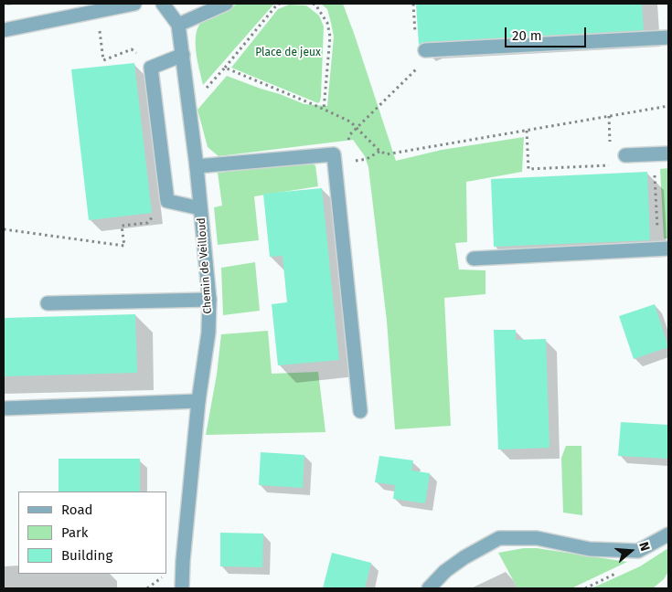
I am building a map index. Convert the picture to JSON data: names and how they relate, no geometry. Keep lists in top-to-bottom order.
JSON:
{
  "streets": {
    "street": ["Chemin de Veilloud"]
  },
  "parks": ["Place de jeux"],
  "legend": ["Road", "Park", "Building"],
  "scale_bar": "20 m",
  "north": "right"
}
